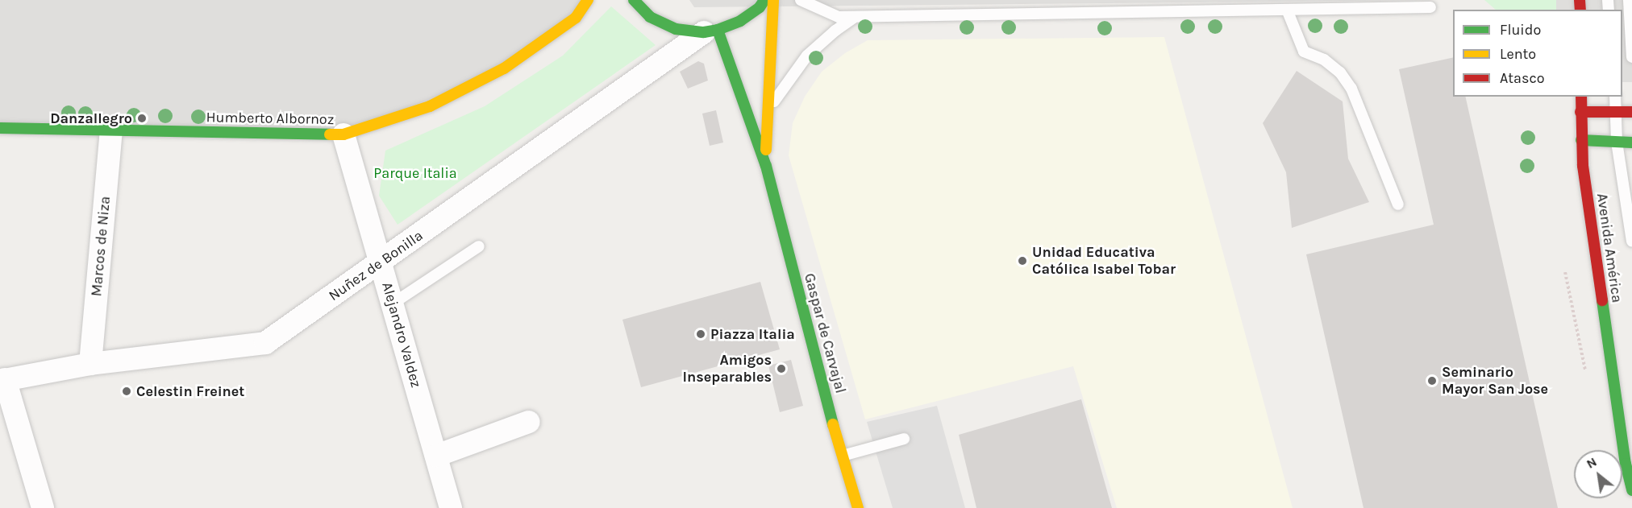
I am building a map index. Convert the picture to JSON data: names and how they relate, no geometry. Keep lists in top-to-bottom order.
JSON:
{
  "streets": {
    "street": [
      "Humberto Albornoz",
      "Marcos de Niza",
      "Avenida América",
      "Nuñez de Bonilla",
      "Gaspar de Carvajal",
      "Alejandro Valdez"
    ]
  },
  "crossings": [
    ["Humberto Albornoz", "Marcos de Niza"],
    ["Humberto Albornoz", "Alejandro Valdez"],
    ["Marcos de Niza", "Nuñez de Bonilla"],
    ["Nuñez de Bonilla", "Gaspar de Carvajal"],
    ["Nuñez de Bonilla", "Alejandro Valdez"]
  ],
  "parks": ["Parque Italia"],
  "places": [
    "Danzallegro",
    "Unidad Educativa Católica Isabel Tobar",
    "Piazza Italia",
    "Amigos Inseparables",
    "Seminario Mayor San Jose",
    "Celestin Freinet"
  ],
  "legend": ["Fluido", "Lento", "Atasco"],
  "north": "top left"
}
